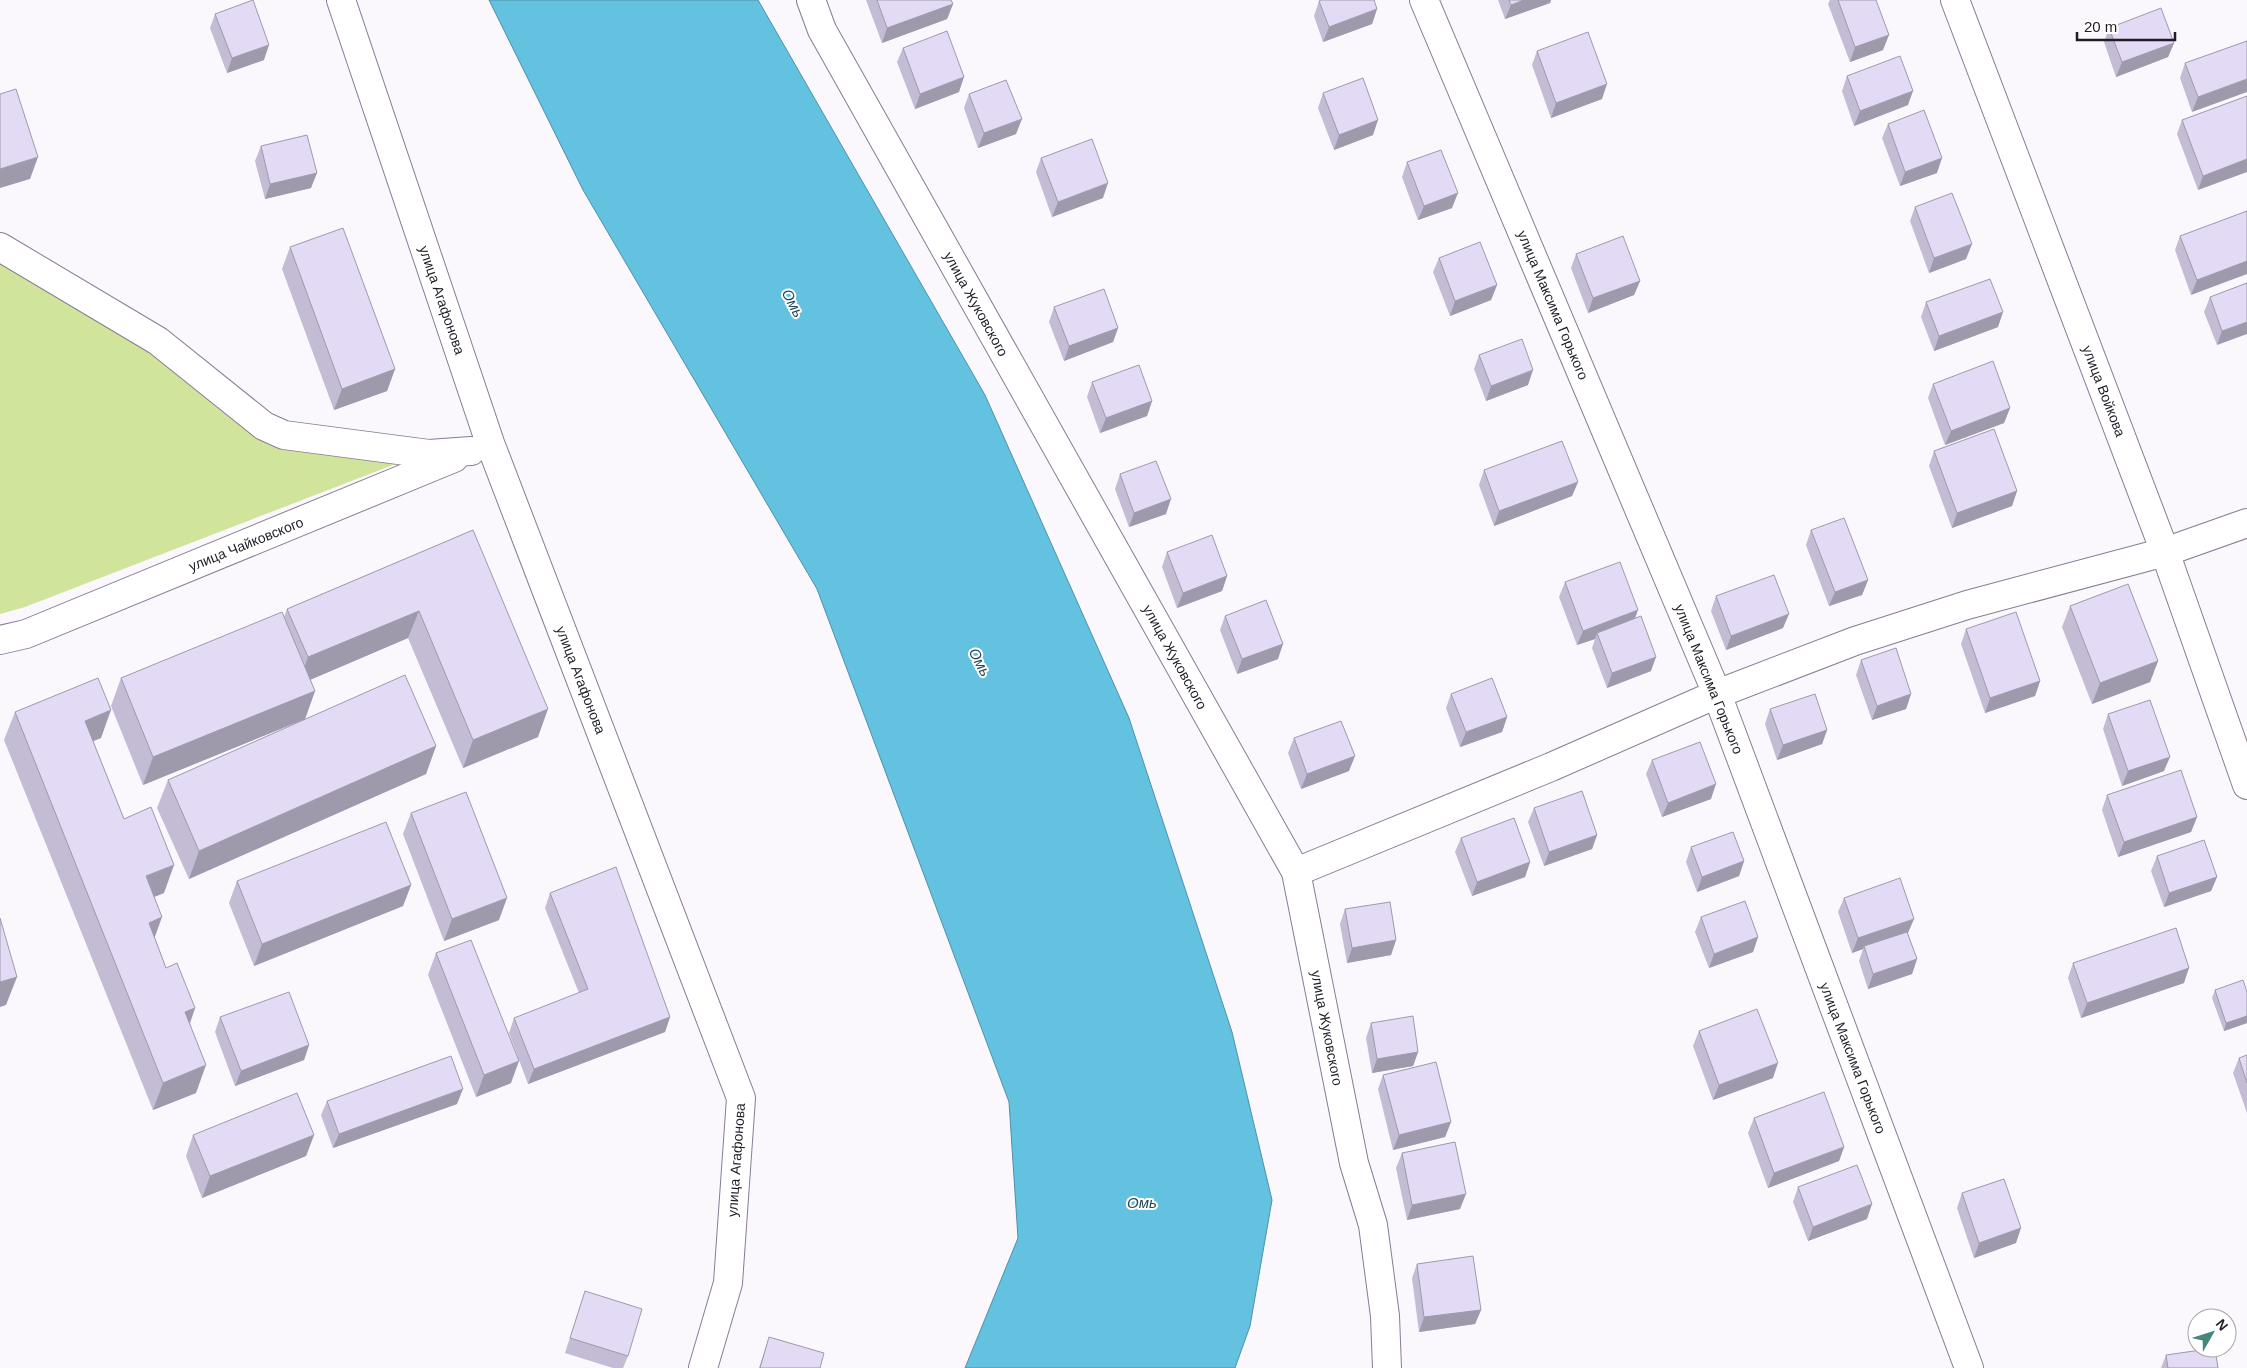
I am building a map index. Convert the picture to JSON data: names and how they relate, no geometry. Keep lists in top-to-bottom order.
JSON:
{
  "streets": {
    "street": [
      "улица Агафонова",
      "улица Жуковского",
      "улица Максима Горького",
      "улица Войкова",
      "улица Чайковского"
    ]
  },
  "crossings": [
    ["улица Агафонова", "улица Чайковского"]
  ],
  "water": ["Омь"],
  "scale_bar": "20 m",
  "north": "top right"
}
